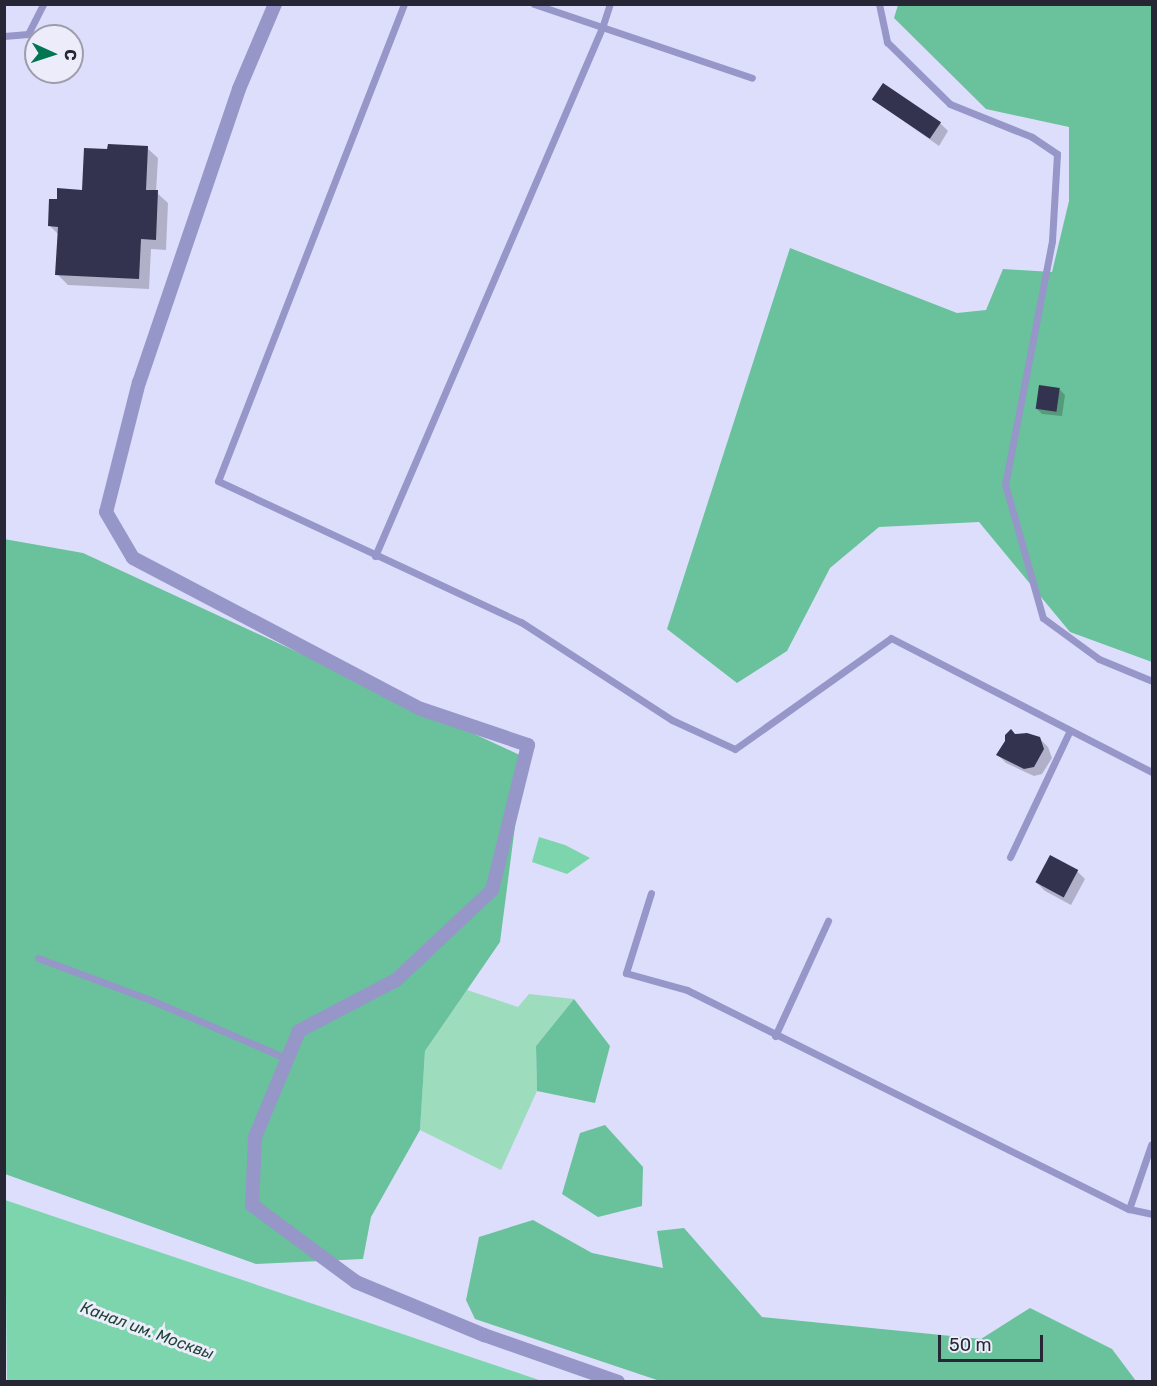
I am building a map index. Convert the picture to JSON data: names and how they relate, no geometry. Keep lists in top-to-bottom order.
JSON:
{
  "water": ["Канал им. Москвы"],
  "scale_bar": "50 m",
  "north": "right"
}
